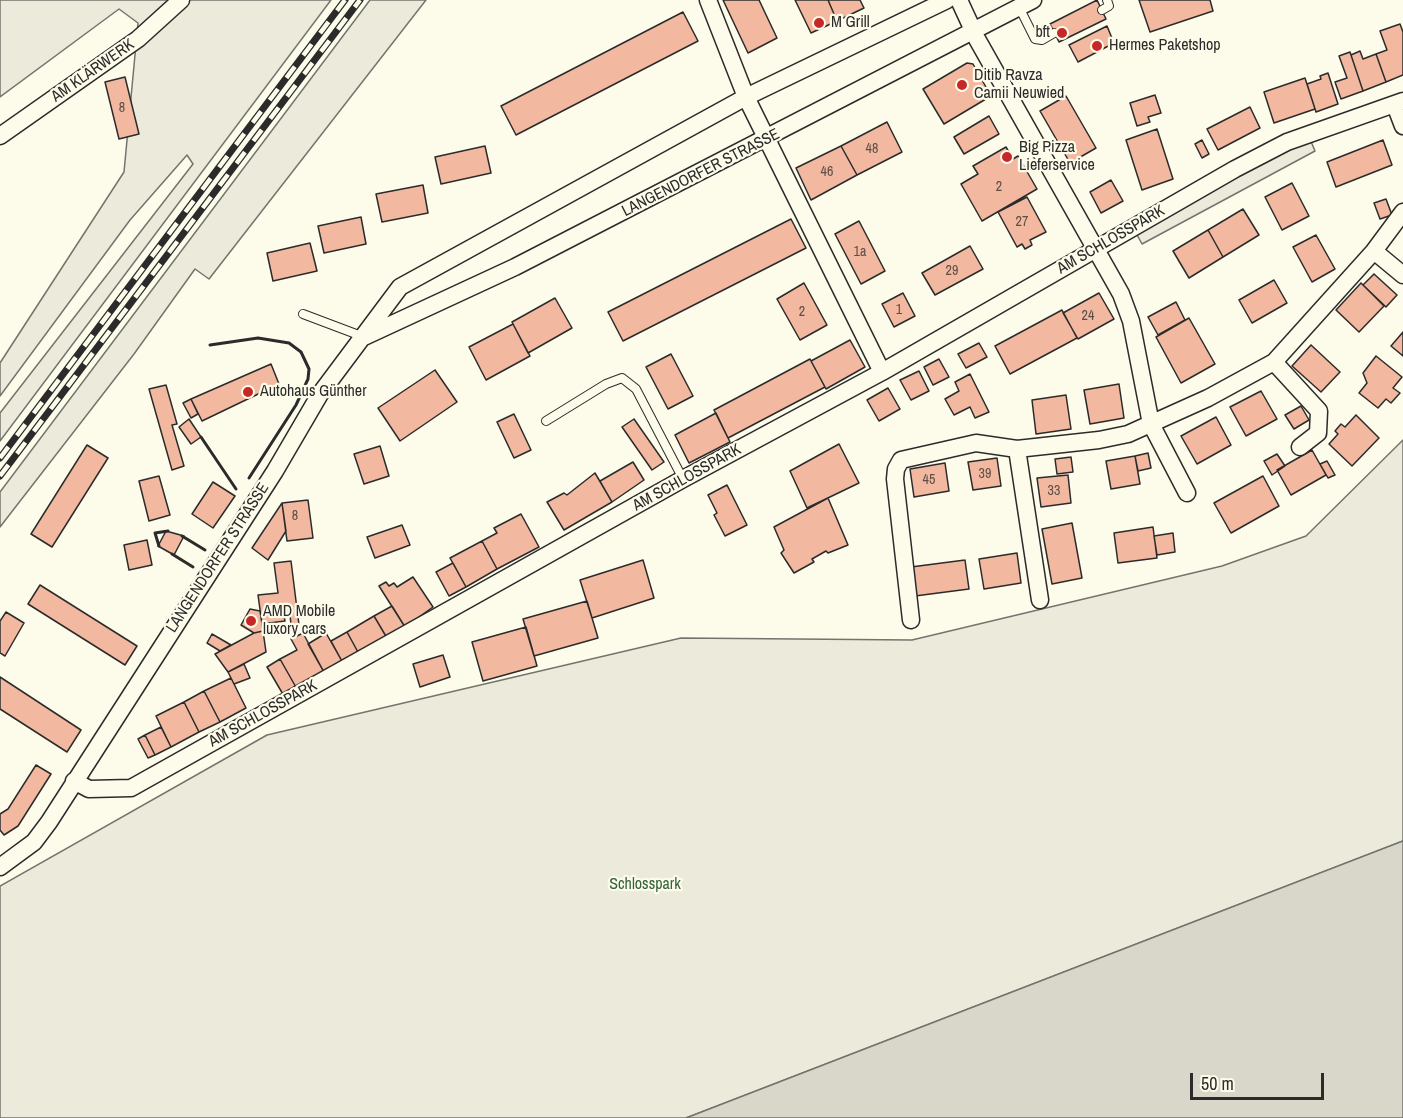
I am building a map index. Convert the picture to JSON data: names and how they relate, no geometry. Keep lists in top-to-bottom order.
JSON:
{
  "streets": {
    "street": ["AM KLÄRWERK", "LANGENDORFER STRASSE", "AM SCHLOSSPARK"]
  },
  "crossings": [
    ["LANGENDORFER STRASSE", "AM SCHLOSSPARK"]
  ],
  "parks": ["Schlosspark"],
  "places": [
    "M Grill",
    "bft",
    "Hermes Paketshop",
    "Ditib Ravza Camii Neuwied",
    "Big Pizza Lieferservice",
    "Autohaus Günther",
    "AMD Mobile luxory cars"
  ],
  "house_numbers": [
    "8",
    "48",
    "46",
    "2",
    "27",
    "1a",
    "29",
    "1",
    "2",
    "24",
    "39",
    "45",
    "33",
    "8"
  ],
  "scale_bar": "50 m"
}
